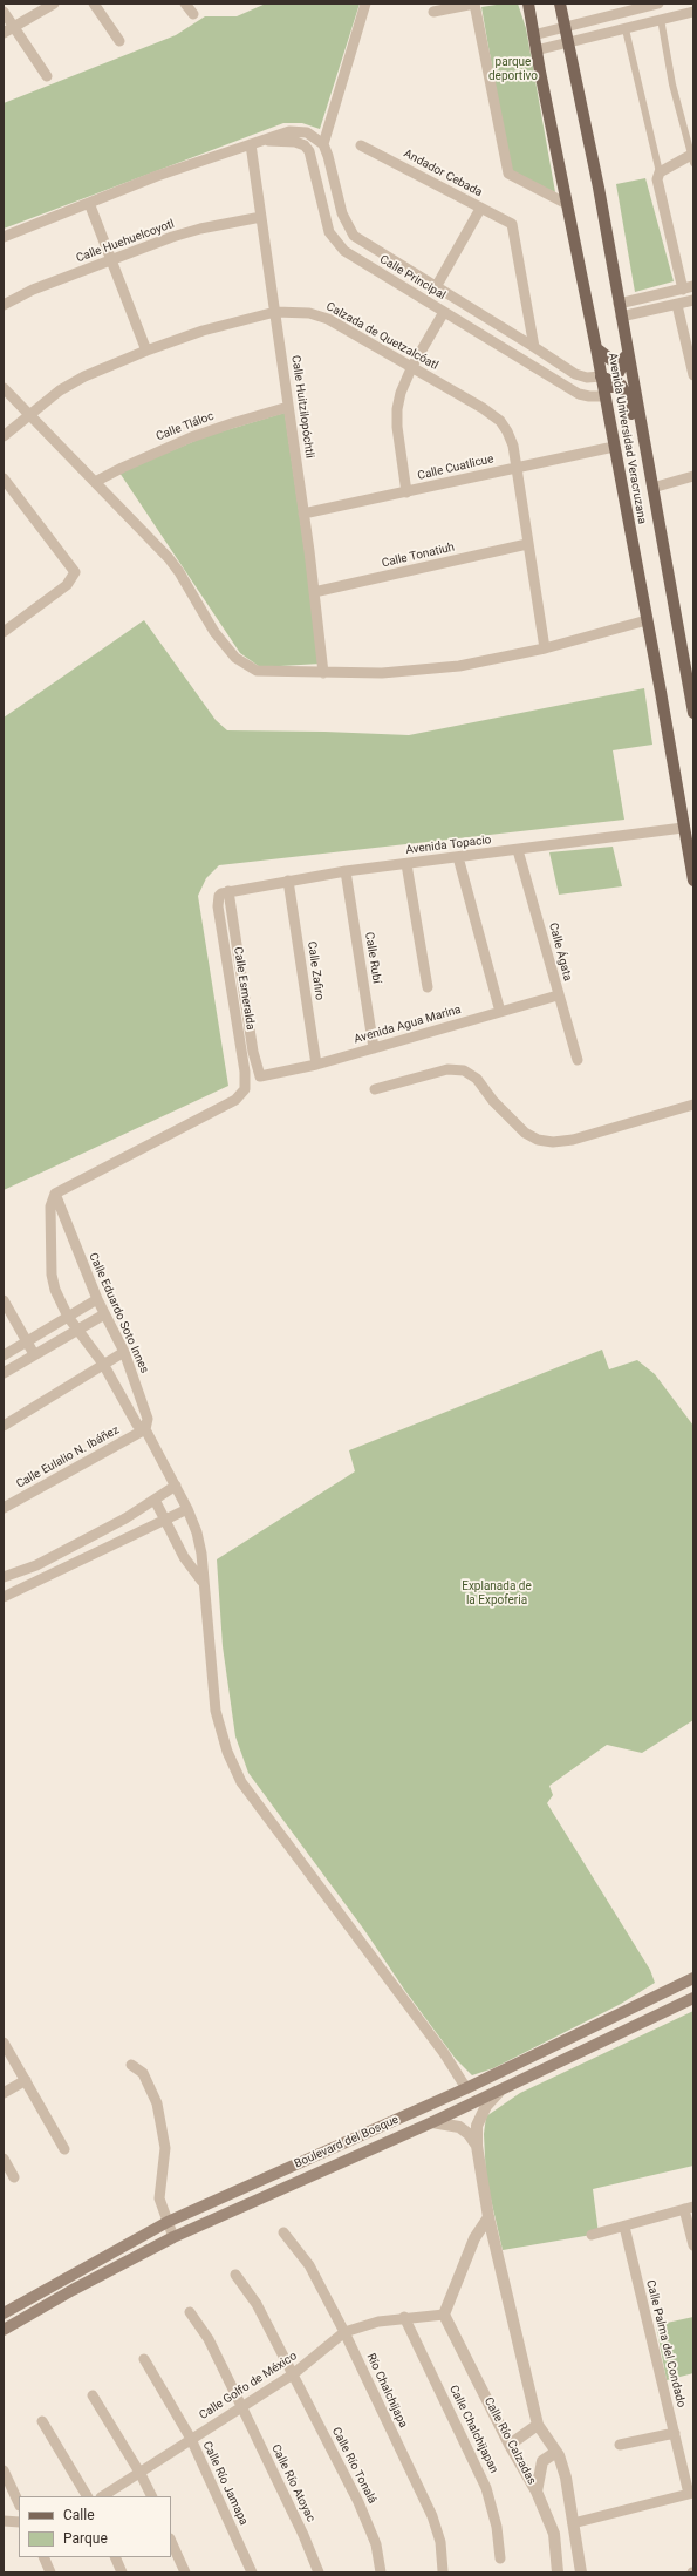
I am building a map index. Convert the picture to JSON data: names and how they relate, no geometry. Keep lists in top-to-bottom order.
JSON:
{
  "streets": {
    "main road": ["Avenida Universidad Veracruzana", "Boulevard del Bosque"],
    "street": [
      "Andador Cebada",
      "Calle Huehuelcoyotl",
      "Calle Principal",
      "Calzada de Quetzalcóatl",
      "Calle Huitzilopóchtli",
      "Calle Tláloc",
      "Calle Cuatlicue",
      "Calle Tonatiuh",
      "Avenida Topacio",
      "Calle Ágata",
      "Calle Rubí",
      "Calle Zafiro",
      "Calle Esmeralda",
      "Avenida Agua Marina",
      "Calle Eduardo Soto Innes",
      "Calle Eulalio N. Ibáñez",
      "Calle Palma del Condado",
      "Calle Golfo de México",
      "Río Chalchijapa",
      "Calle Chalchijapan",
      "Calle Río Calzadas",
      "Calle Río Tonalá",
      "Calle Río Jamapa",
      "Calle Río Atoyac"
    ]
  },
  "crossings": [
    ["Andador Cebada", "Calle Principal"],
    ["Calle Huehuelcoyotl", "Calle Huitzilopóchtli"],
    ["Calle Principal", "Calle Huitzilopóchtli"],
    ["Calle Principal", "Avenida Universidad Veracruzana"],
    ["Calzada de Quetzalcóatl", "Calle Huitzilopóchtli"],
    ["Calzada de Quetzalcóatl", "Calle Cuatlicue"],
    ["Calzada de Quetzalcóatl", "Calle Tonatiuh"],
    ["Calle Huitzilopóchtli", "Calle Tláloc"],
    ["Calle Huitzilopóchtli", "Calle Cuatlicue"],
    ["Calle Huitzilopóchtli", "Calle Tonatiuh"],
    ["Avenida Universidad Veracruzana", "Calle Cuatlicue"],
    ["Avenida Universidad Veracruzana", "Avenida Topacio"],
    ["Avenida Topacio", "Calle Ágata"],
    ["Avenida Topacio", "Calle Rubí"],
    ["Avenida Topacio", "Calle Zafiro"],
    ["Avenida Topacio", "Calle Esmeralda"],
    ["Avenida Topacio", "Avenida Agua Marina"],
    ["Calle Ágata", "Avenida Agua Marina"],
    ["Calle Rubí", "Avenida Agua Marina"],
    ["Calle Zafiro", "Avenida Agua Marina"],
    ["Calle Esmeralda", "Avenida Agua Marina"],
    ["Calle Esmeralda", "Calle Eduardo Soto Innes"],
    ["Calle Eduardo Soto Innes", "Calle Eulalio N. Ibáñez"],
    ["Calle Eduardo Soto Innes", "Boulevard del Bosque"],
    ["Calle Golfo de México", "Río Chalchijapa"],
    ["Calle Golfo de México", "Calle Chalchijapan"],
    ["Calle Golfo de México", "Calle Río Calzadas"],
    ["Calle Golfo de México", "Calle Río Tonalá"],
    ["Calle Golfo de México", "Calle Río Jamapa"],
    ["Calle Golfo de México", "Calle Río Atoyac"]
  ],
  "parks": ["parque deportivo", "Explanada de la Expoferia"],
  "legend": ["Calle", "Parque"]
}
